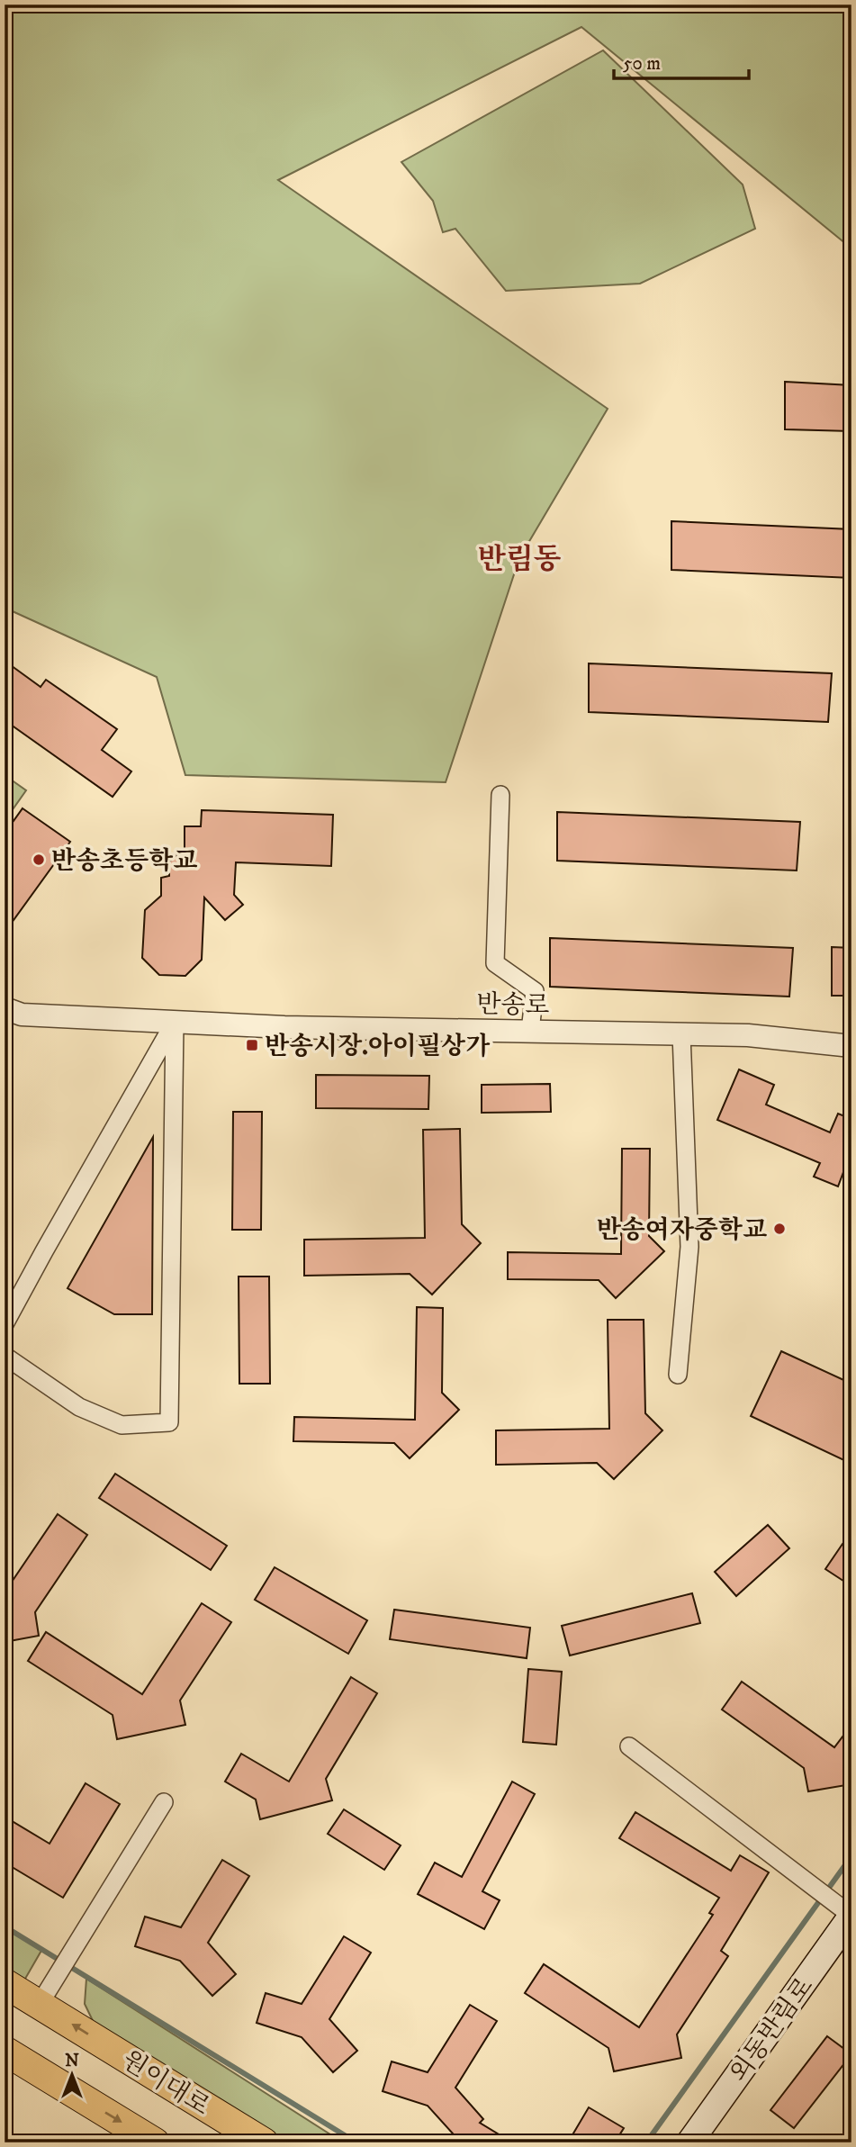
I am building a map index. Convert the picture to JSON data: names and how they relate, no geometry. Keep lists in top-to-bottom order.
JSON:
{
  "streets": {
    "main road": ["외동반림로", "원이대로"],
    "street": ["반송로"]
  },
  "districts": ["반림동"],
  "places": {
    "other": ["반송초등학교", "반송여자중학교"],
    "transit": ["반송시장.아이필상가"]
  },
  "scale_bar": "50 m",
  "north": "top"
}
